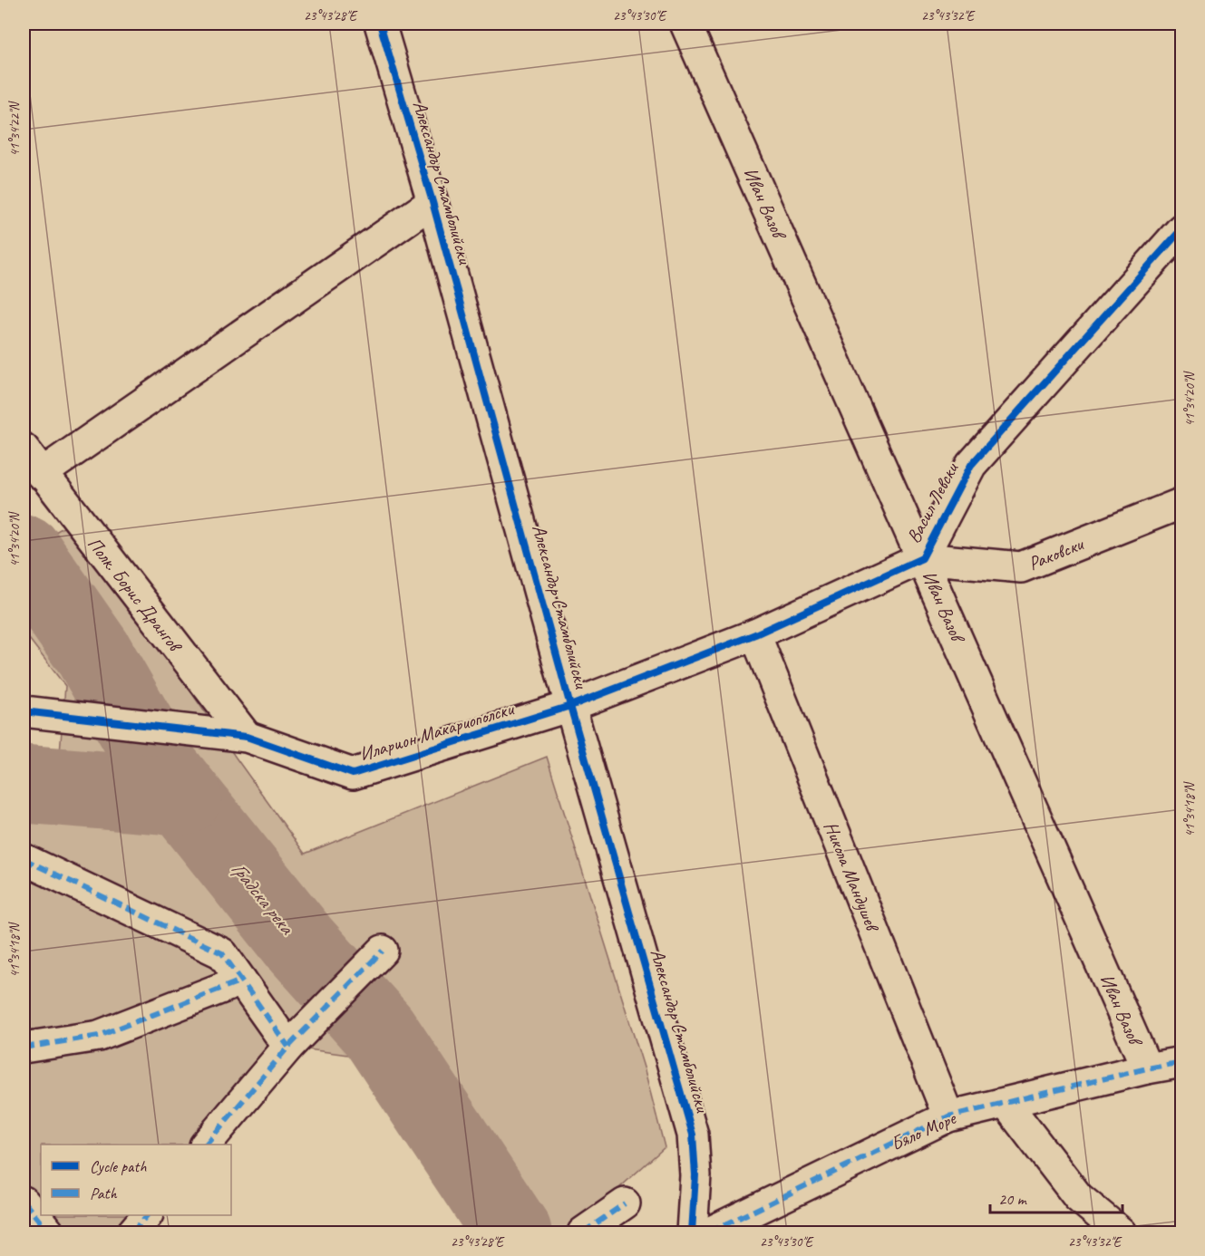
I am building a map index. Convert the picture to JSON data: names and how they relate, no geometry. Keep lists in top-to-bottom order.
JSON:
{
  "streets": {
    "street": [
      "Александър Стамболийски",
      "Иван Вазов",
      "Васил Левски",
      "Раковски",
      "Полк. Борис Дрангов",
      "Иларион Макариополски",
      "Никола Мандушев",
      "Бяло Море"
    ]
  },
  "crossings": [
    ["Александър Стамболийски", "Васил Левски"],
    ["Александър Стамболийски", "Иларион Макариополски"],
    ["Иван Вазов", "Васил Левски"],
    ["Иван Вазов", "Раковски"],
    ["Иван Вазов", "Бяло Море"],
    ["Васил Левски", "Раковски"],
    ["Васил Левски", "Иларион Макариополски"],
    ["Васил Левски", "Никола Мандушев"],
    ["Полк. Борис Дрангов", "Иларион Макариополски"],
    ["Никола Мандушев", "Бяло Море"]
  ],
  "water": ["Градска река"],
  "legend": ["Cycle path", "Path"],
  "scale_bar": "20 m",
  "coordinates": [
    "23°43'28\"E",
    "23°43'30\"E",
    "23°43'32\"E",
    "41°34'22\"N",
    "41°34'20\"N",
    "41°34'18\"N"
  ]
}
